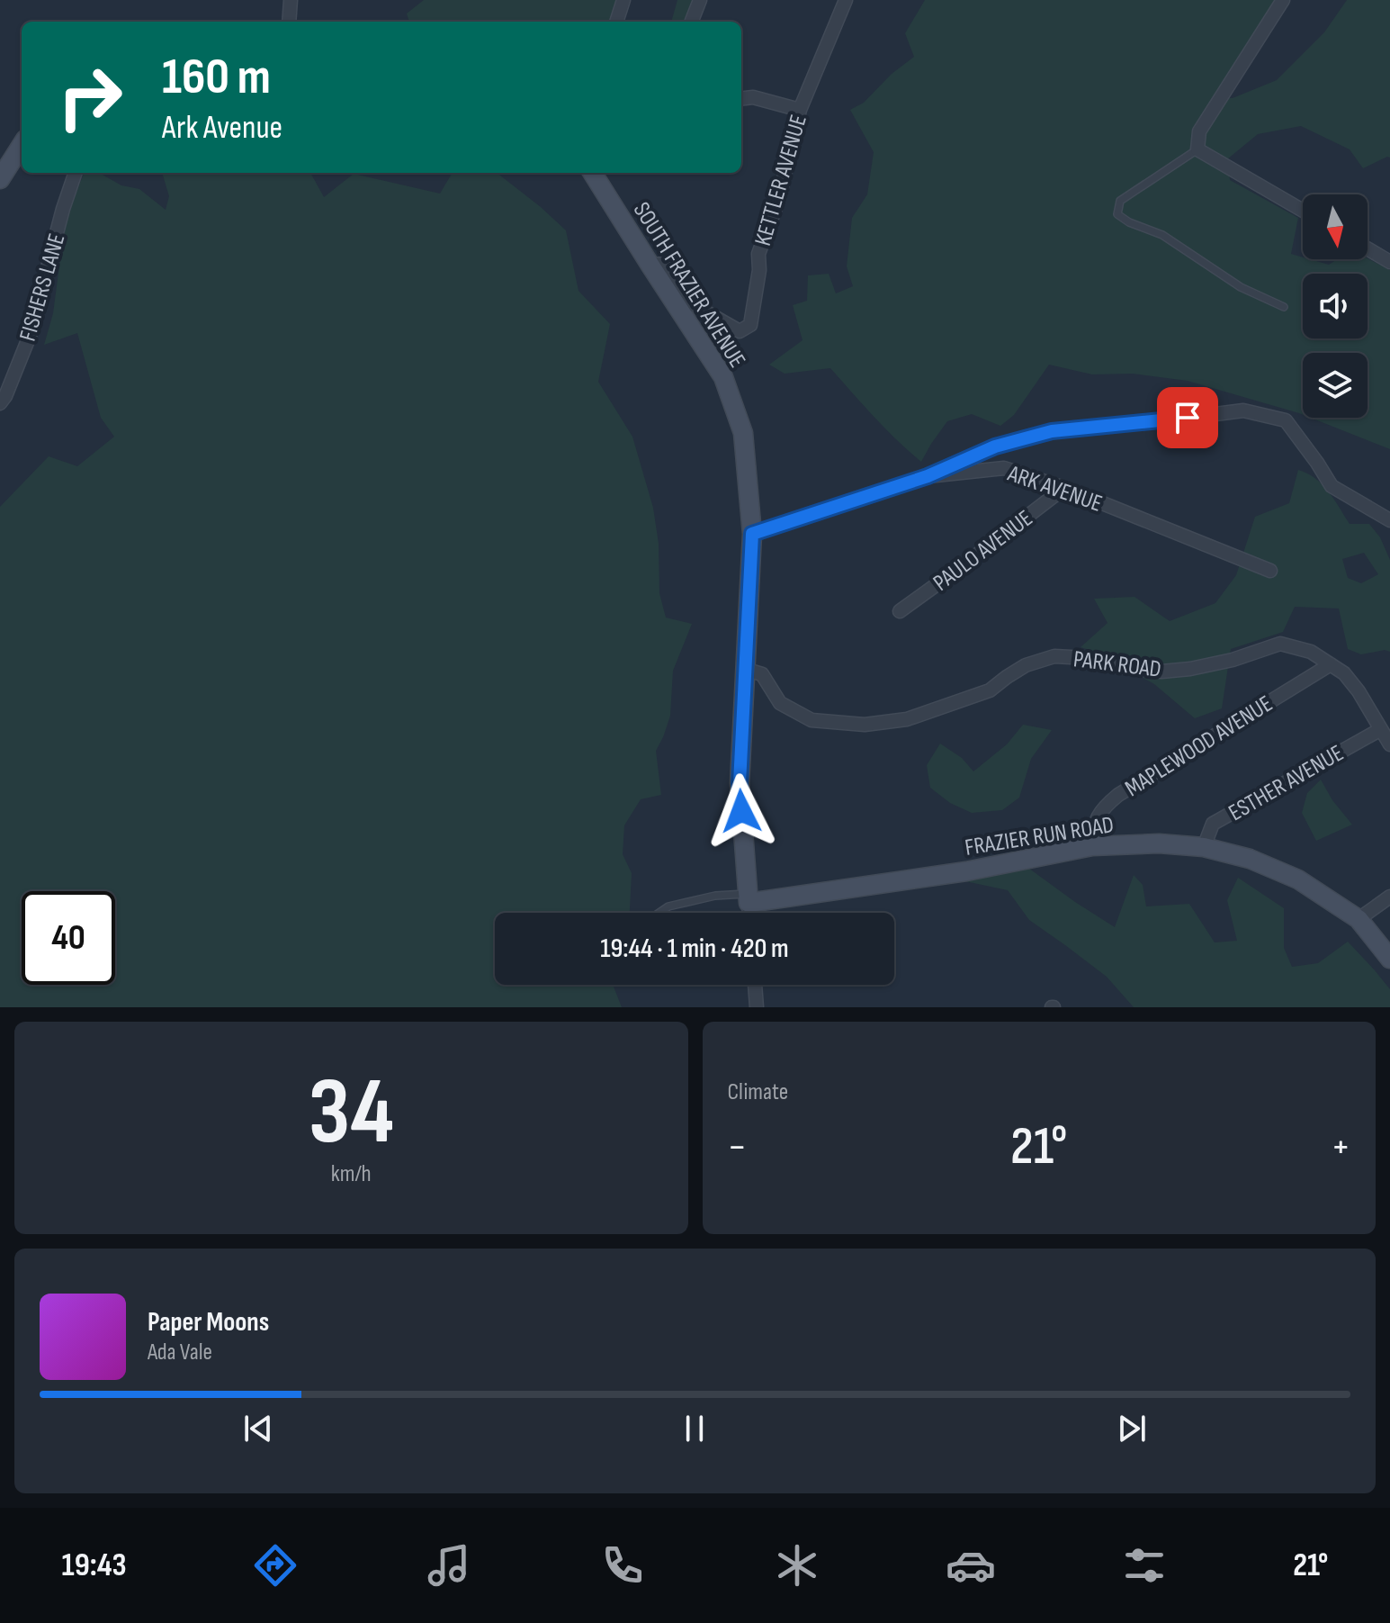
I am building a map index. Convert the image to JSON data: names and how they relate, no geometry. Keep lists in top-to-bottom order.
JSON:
{
  "streets": {
    "street": [
      "KETTLER AVENUE",
      "SOUTH FRAZIER AVENUE",
      "FISHERS LANE",
      "ARK AVENUE",
      "PAULO AVENUE",
      "PARK ROAD",
      "MAPLEWOOD AVENUE",
      "ESTHER AVENUE",
      "FRAZIER RUN ROAD"
    ]
  },
  "crossings": [
    ["KETTLER AVENUE", "SOUTH FRAZIER AVENUE"],
    ["SOUTH FRAZIER AVENUE", "ARK AVENUE"],
    ["SOUTH FRAZIER AVENUE", "PARK ROAD"],
    ["SOUTH FRAZIER AVENUE", "FRAZIER RUN ROAD"],
    ["ARK AVENUE", "PAULO AVENUE"],
    ["PARK ROAD", "MAPLEWOOD AVENUE"],
    ["PARK ROAD", "ESTHER AVENUE"],
    ["MAPLEWOOD AVENUE", "FRAZIER RUN ROAD"],
    ["ESTHER AVENUE", "FRAZIER RUN ROAD"]
  ],
  "north": "bottom",
  "page": {
    "turn": ["160 m", "Ark Avenue"],
    "limit": "40",
    "trip": "19:44 · 1 min · 420 m",
    "tile": [
      ["34", "km/h"],
      "Climate"
    ],
    "heat": ["−", "21°", "+"],
    "song": ["Paper Moons", "Ada Vale"],
    "tabs": ["19:43", "21°"]
  }
}
